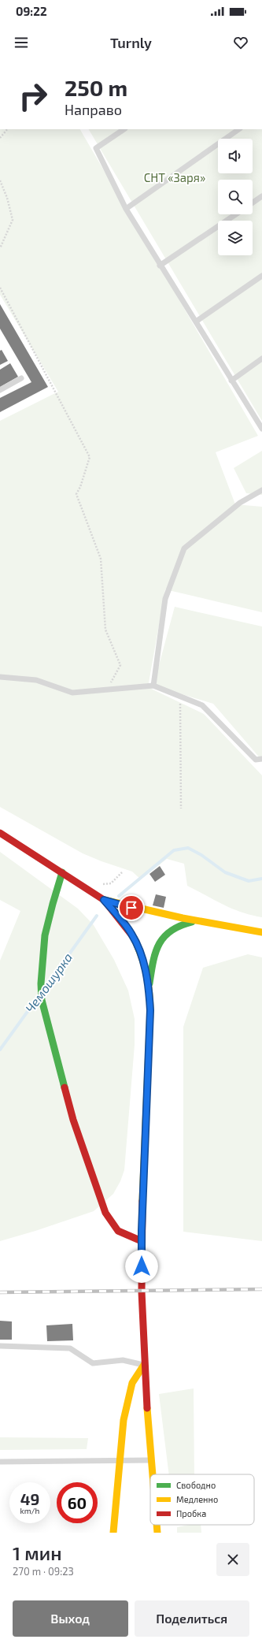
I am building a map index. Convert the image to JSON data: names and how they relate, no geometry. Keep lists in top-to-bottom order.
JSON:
{
  "water": ["Чемошурка"],
  "parks": ["СНТ «Заря»"],
  "legend": ["Свободно", "Медленно", "Пробка"],
  "page": {
    "status": "09:22",
    "header": "Turnly",
    "turn": ["250 m", "Направо"],
    "speed": "49 km/h",
    "limit": "60",
    "heading": ["1 мин", "270 m · 09:23"],
    "buttons": ["Выход", "Поделиться"]
  }
}
